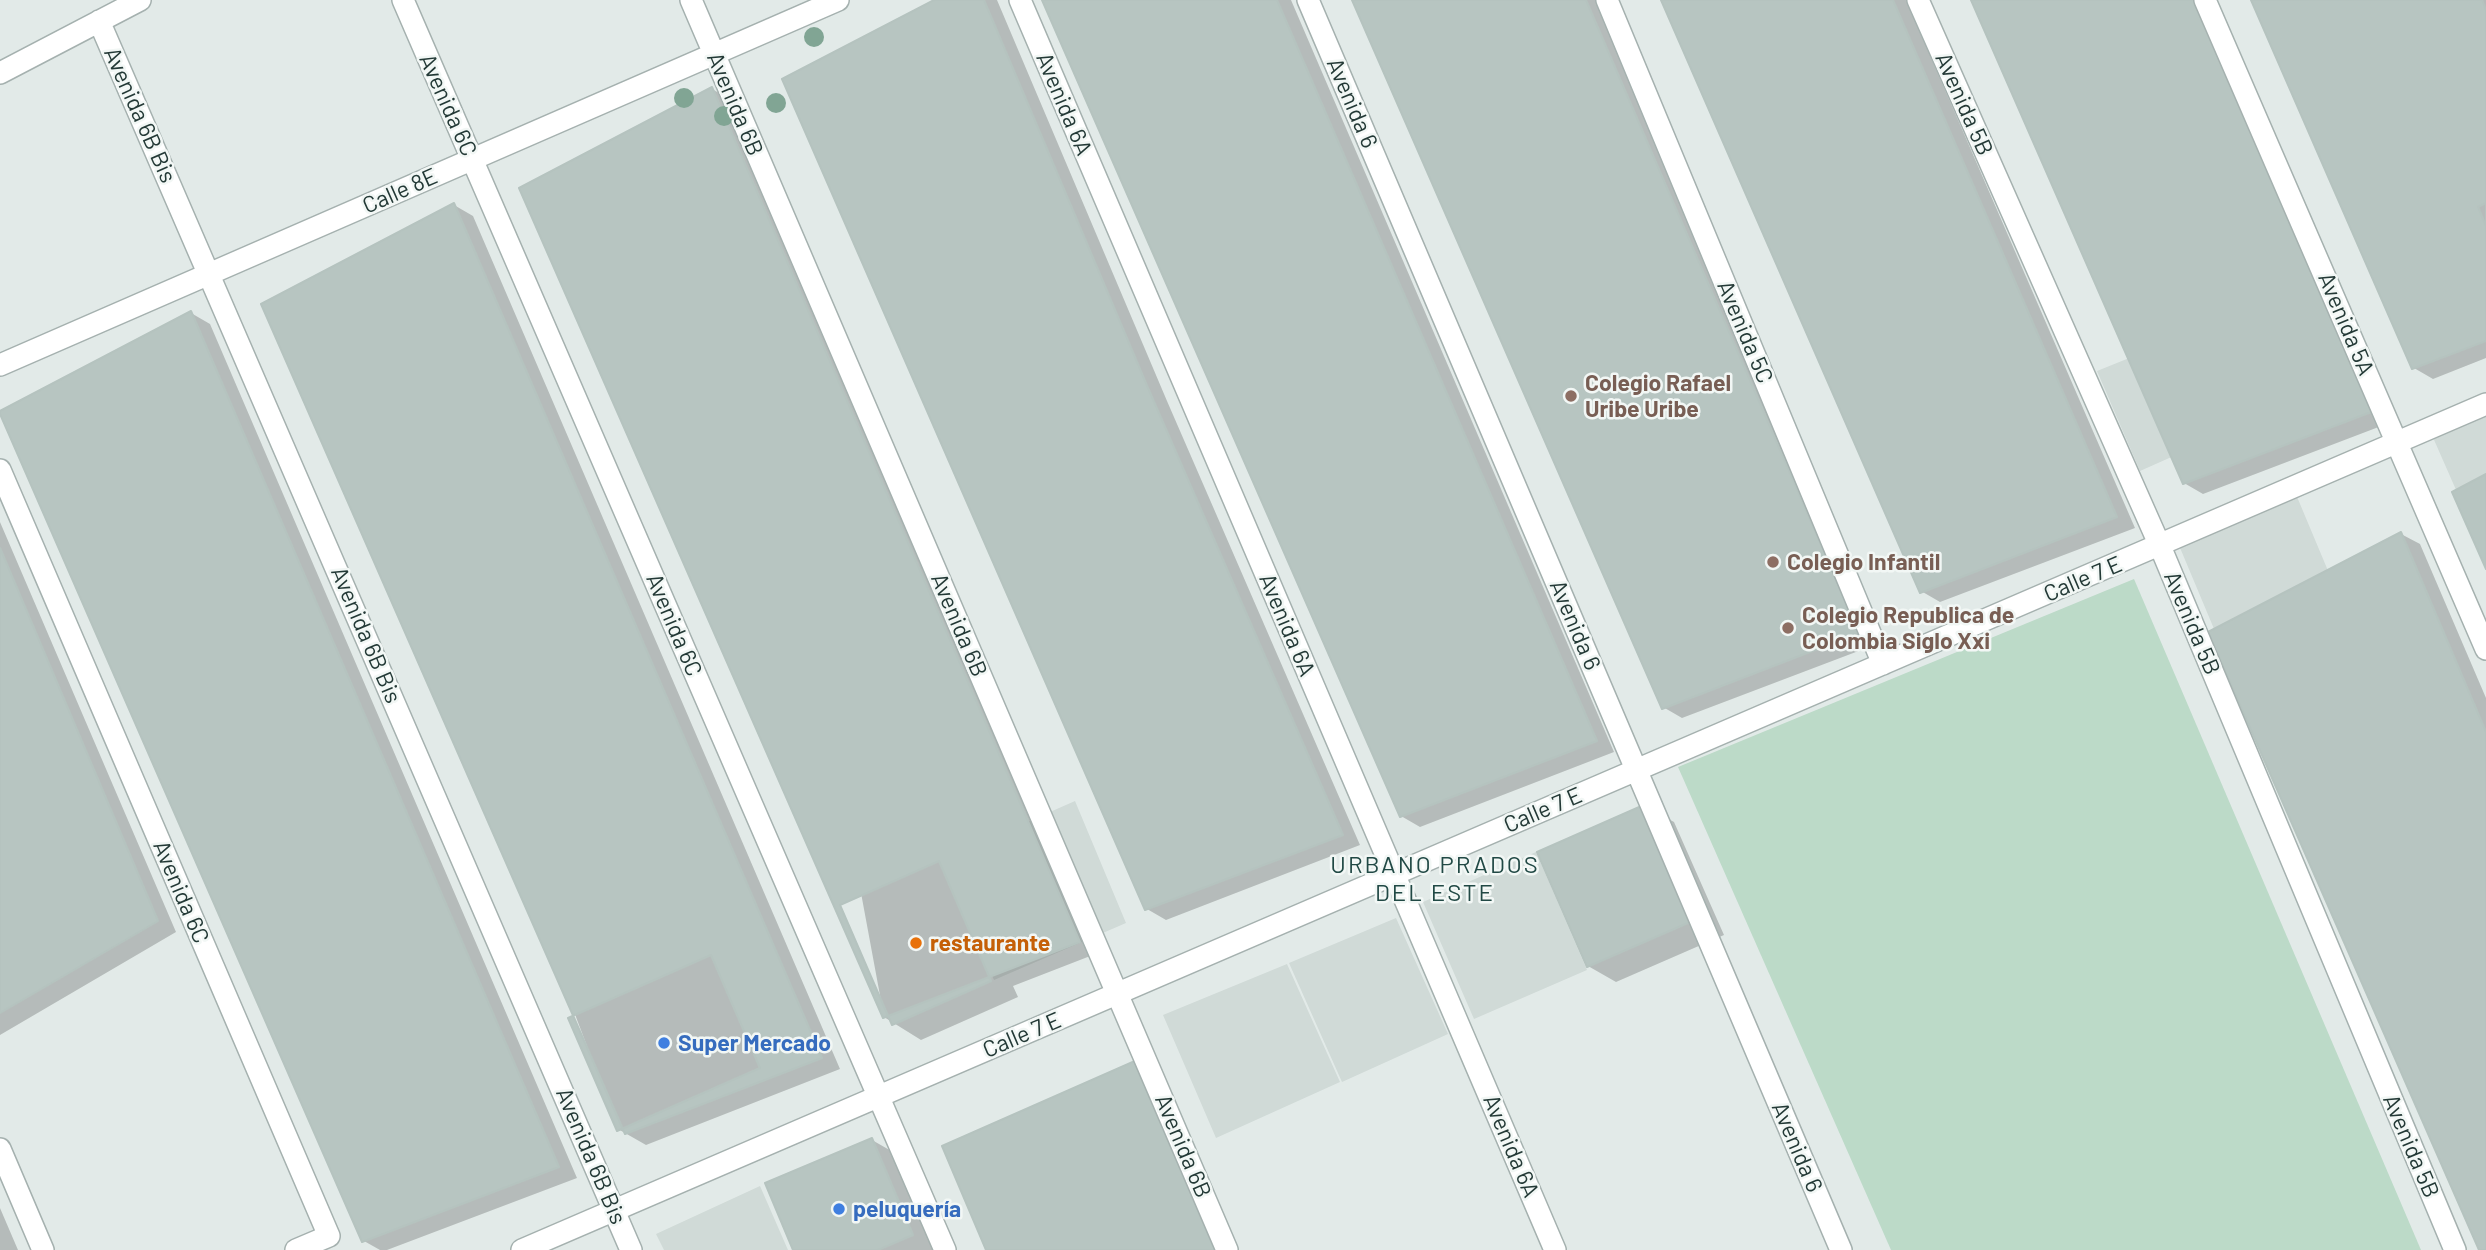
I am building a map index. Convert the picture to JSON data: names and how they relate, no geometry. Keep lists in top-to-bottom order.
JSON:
{
  "streets": {
    "street": [
      "Avenida 6",
      "Avenida 6B",
      "Avenida 6A",
      "Avenida 5B",
      "Avenida 6C",
      "Avenida 6B Bis",
      "Calle 8E",
      "Avenida 5A",
      "Avenida 5C",
      "Calle 7 E"
    ]
  },
  "crossings": [
    ["Avenida 6", "Calle 7 E"],
    ["Avenida 6B", "Calle 8E"],
    ["Avenida 6B", "Calle 7 E"],
    ["Avenida 6A", "Calle 7 E"],
    ["Avenida 5B", "Calle 7 E"],
    ["Avenida 6C", "Calle 8E"],
    ["Avenida 6C", "Calle 7 E"],
    ["Avenida 6B Bis", "Calle 8E"],
    ["Avenida 6B Bis", "Calle 7 E"],
    ["Avenida 5A", "Calle 7 E"],
    ["Avenida 5C", "Calle 7 E"]
  ],
  "districts": ["URBANO PRADOS DEL ESTE"],
  "places": [
    "Colegio Rafael Uribe Uribe",
    "Colegio Infantil",
    "Colegio Republica de Colombia Siglo Xxi",
    "restaurante",
    "Super Mercado",
    "peluquería"
  ]
}
